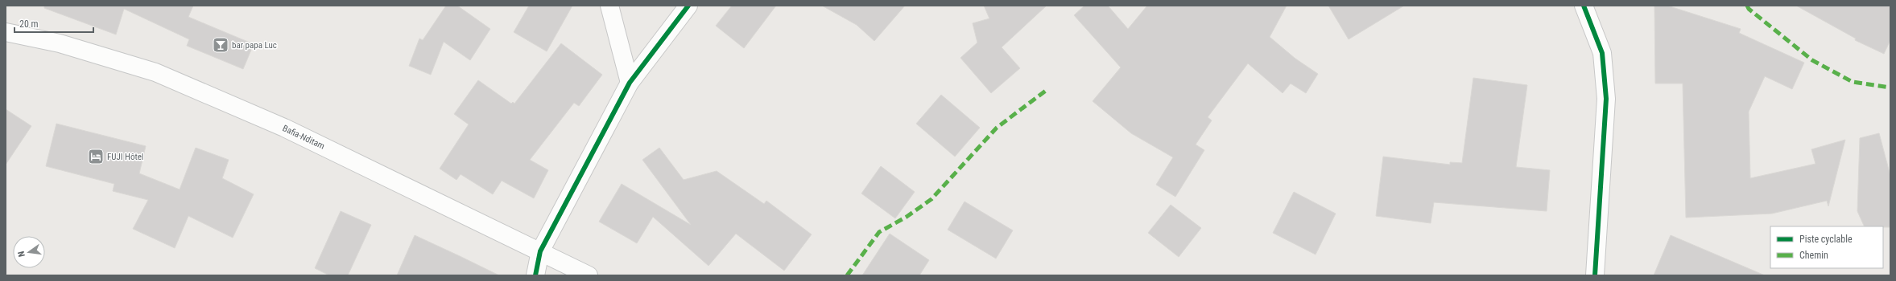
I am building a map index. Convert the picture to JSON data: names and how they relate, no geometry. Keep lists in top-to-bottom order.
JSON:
{
  "streets": {
    "street": ["Bafia-Nditam"]
  },
  "places": {
    "bar": ["bar papa Luc"],
    "hotel": ["FUJI Hôtel"]
  },
  "legend": ["Piste cyclable", "Chemin"],
  "scale_bar": "20 m",
  "north": "left"
}
